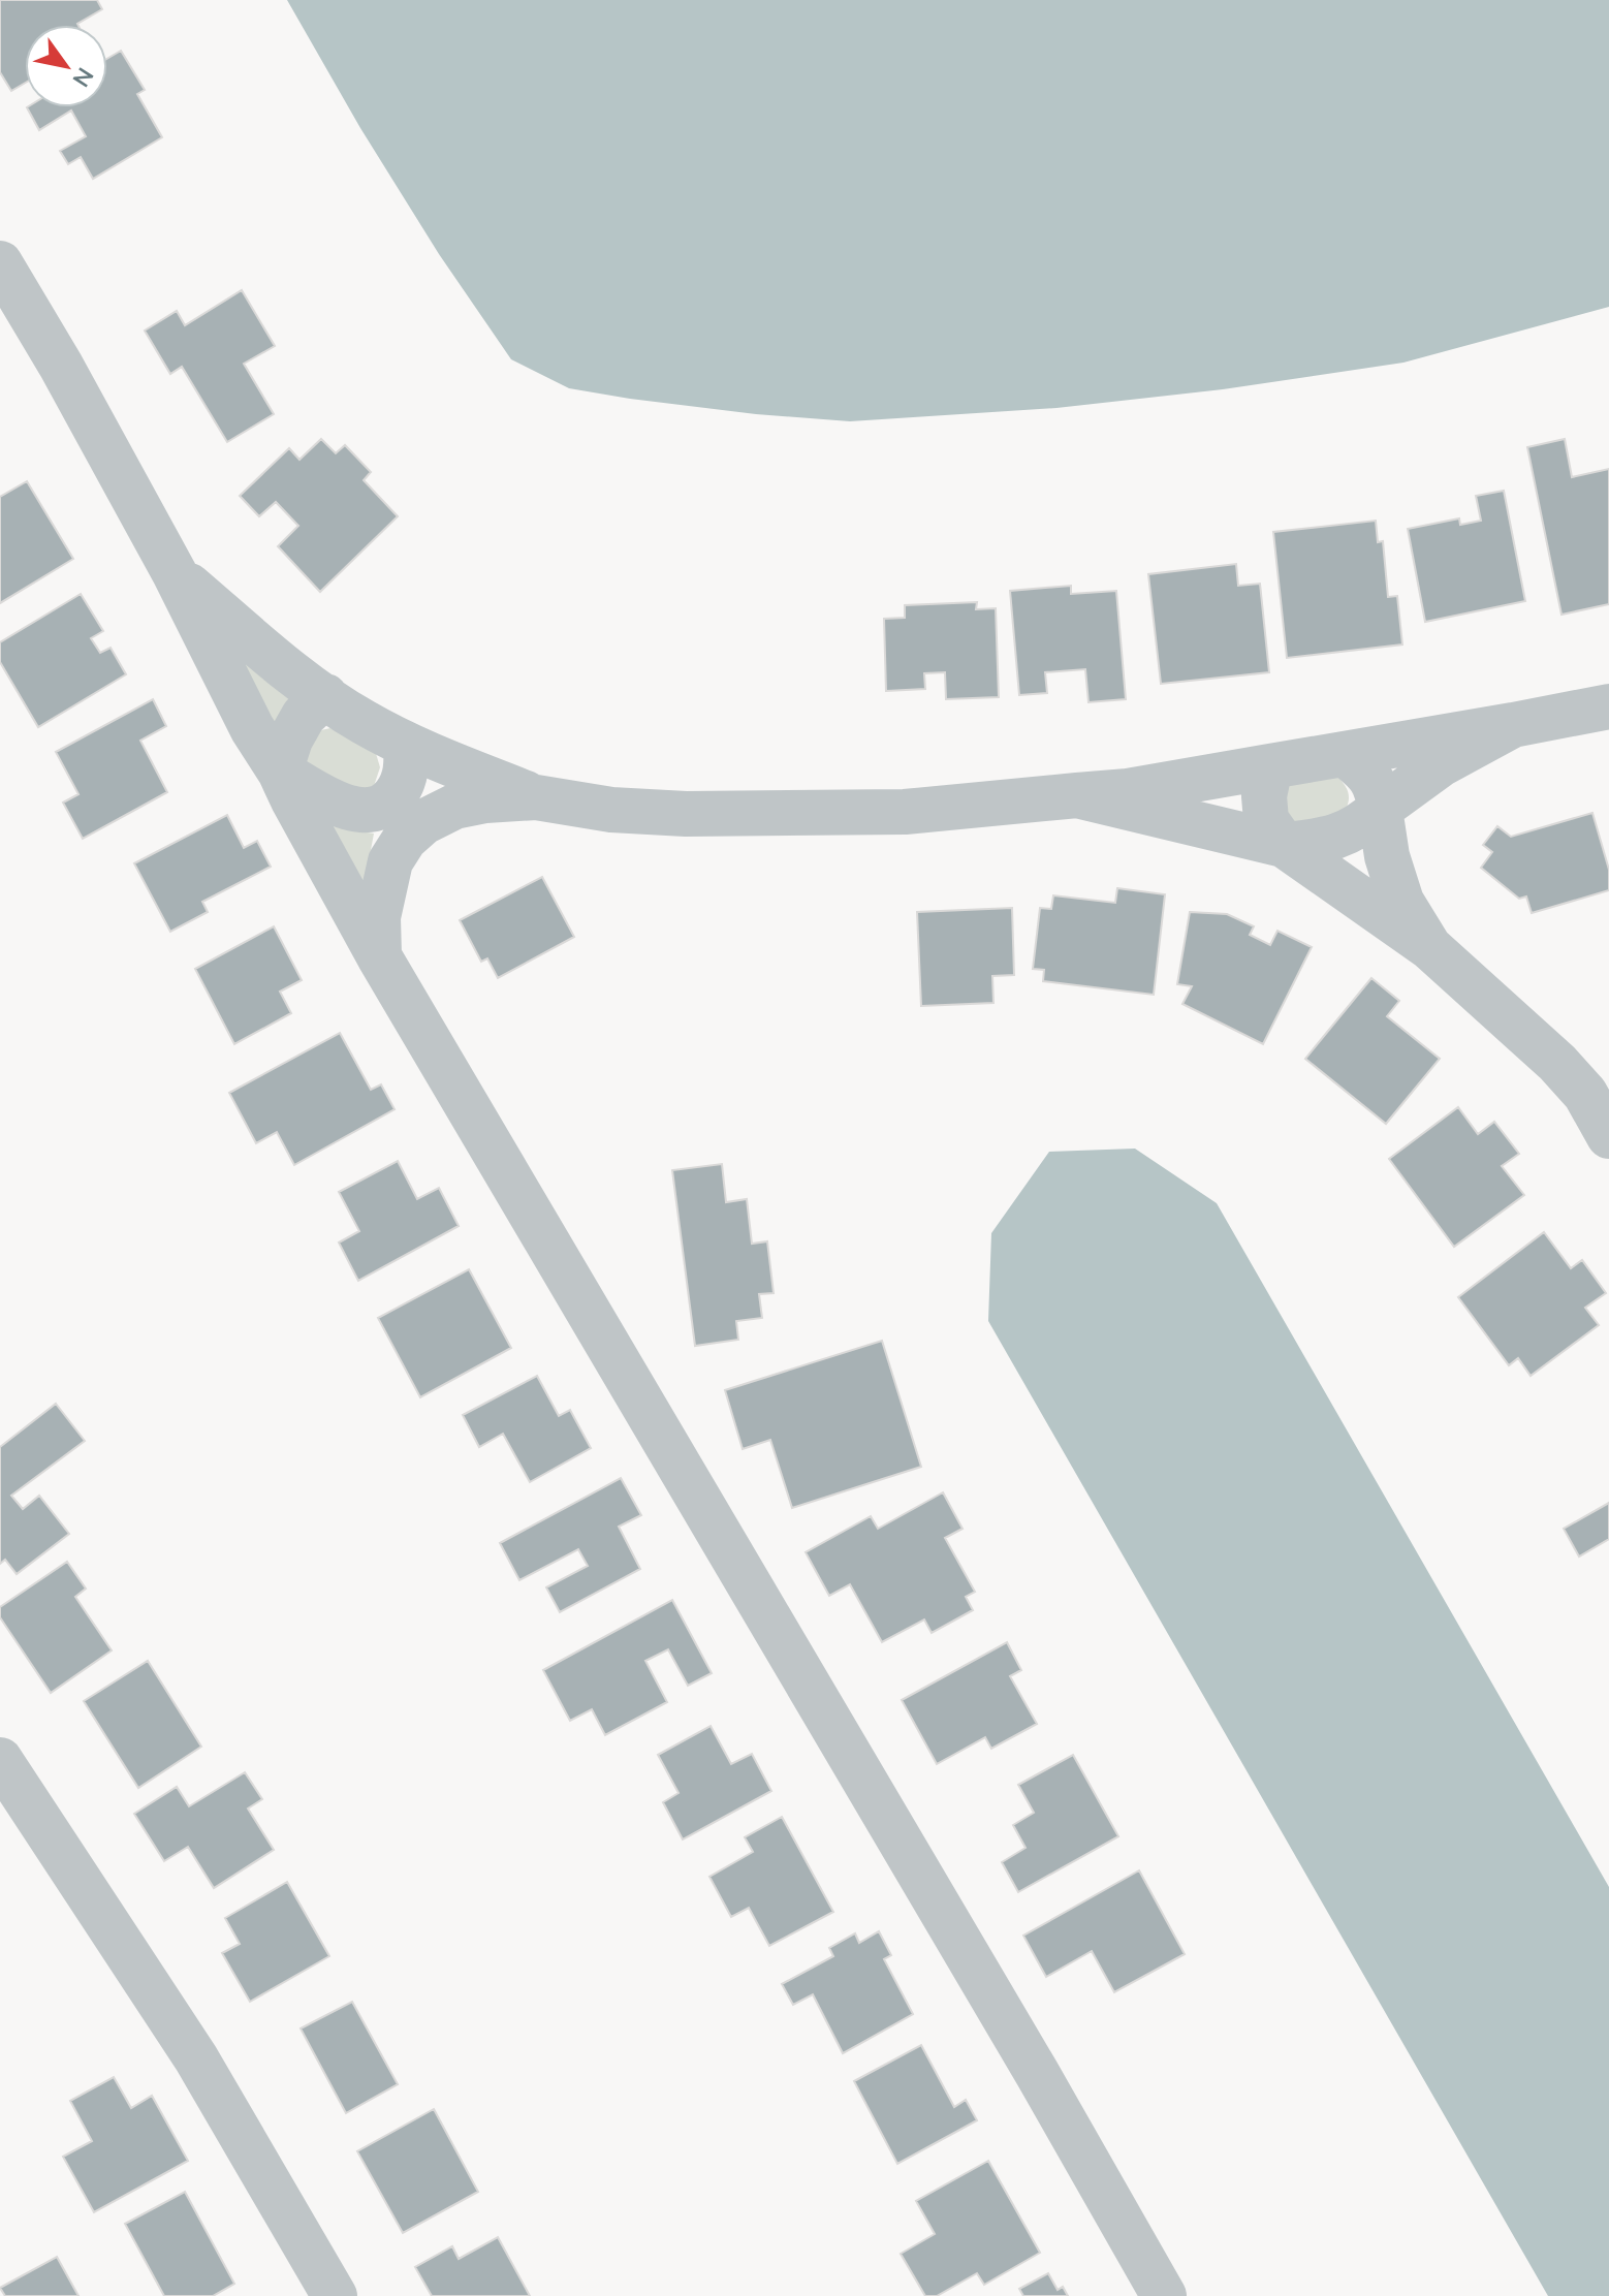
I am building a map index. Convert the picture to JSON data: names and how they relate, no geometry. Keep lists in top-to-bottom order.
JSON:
{
  "north": "bottom right"
}
